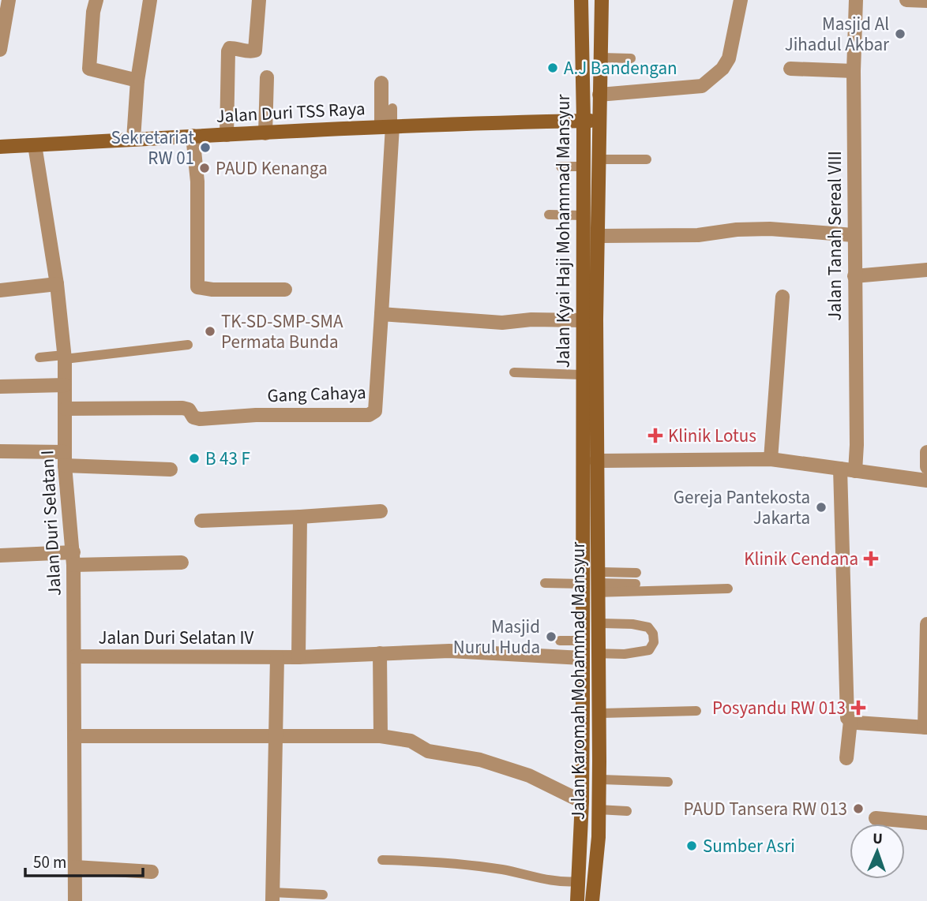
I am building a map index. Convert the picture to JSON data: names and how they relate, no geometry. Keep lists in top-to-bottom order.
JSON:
{
  "streets": {
    "main road": ["Jalan Duri TSS Raya", "Jalan Kyai Haji Mohammad Mansyur", "Jalan Karomah Mohammad Mansyur"],
    "street": [
      "Jalan Tanah Sereal VIII",
      "Gang Cahaya",
      "Jalan Duri Selatan I",
      "Jalan Duri Selatan IV"
    ]
  },
  "crossings": [
    ["Jalan Duri TSS Raya", "Jalan Kyai Haji Mohammad Mansyur"],
    ["Jalan Duri TSS Raya", "Jalan Duri Selatan I"],
    ["Jalan Kyai Haji Mohammad Mansyur", "Jalan Karomah Mohammad Mansyur"],
    ["Gang Cahaya", "Jalan Duri Selatan I"],
    ["Jalan Duri Selatan I", "Jalan Duri Selatan IV"],
    ["Jalan Duri Selatan IV", "Jalan Karomah Mohammad Mansyur"]
  ],
  "places": {
    "other": [
      "Masjid Al Jihadul Akbar",
      "A.J Bandengan",
      "Sekretariat RW 01",
      "PAUD Kenanga",
      "TK-SD-SMP-SMA Permata Bunda",
      "B 43 F",
      "Gereja Pantekosta Jakarta",
      "Masjid Nurul Huda",
      "PAUD Tansera RW 013",
      "Sumber Asri"
    ],
    "health": ["Klinik Lotus", "Klinik Cendana", "Posyandu RW 013"]
  },
  "scale_bar": "50 m",
  "north": "top"
}
